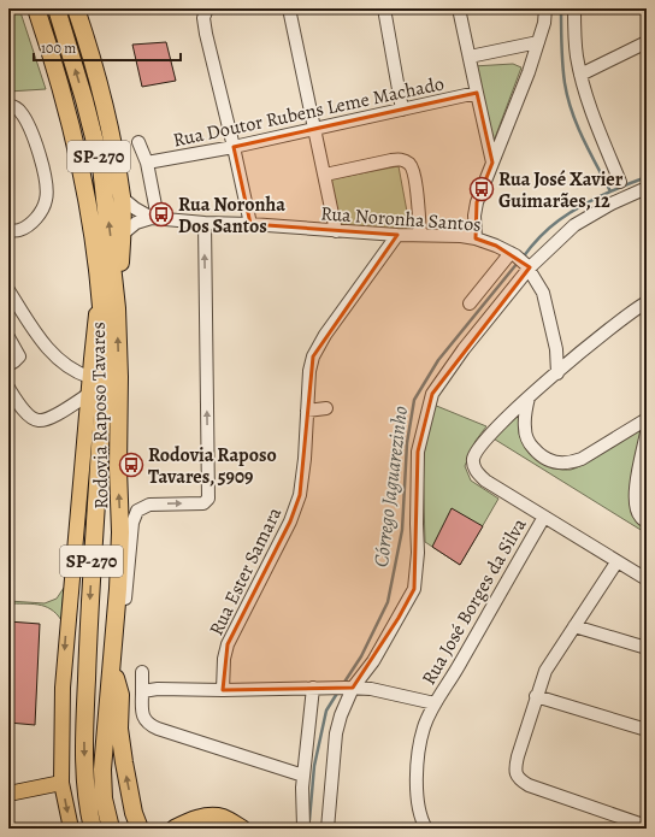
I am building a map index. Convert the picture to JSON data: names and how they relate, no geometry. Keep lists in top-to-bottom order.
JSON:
{
  "streets": {
    "highway": ["SP-270", "Rodovia Raposo Tavares"],
    "street": [
      "Rua Doutor Rubens Leme Machado",
      "Rua Noronha Santos",
      "Rua Ester Samara",
      "Rua José Borges da Silva"
    ]
  },
  "crossings": [
    ["Rua Noronha Santos", "Rua Ester Samara"]
  ],
  "water": ["Córrego Jaguarezinho"],
  "places": {
    "bus stop": ["Rua José Xavier Guimarães, 12", "Rua Noronha Dos Santos", "Rodovia Raposo Tavares, 5909"]
  },
  "scale_bar": "100 m"
}
